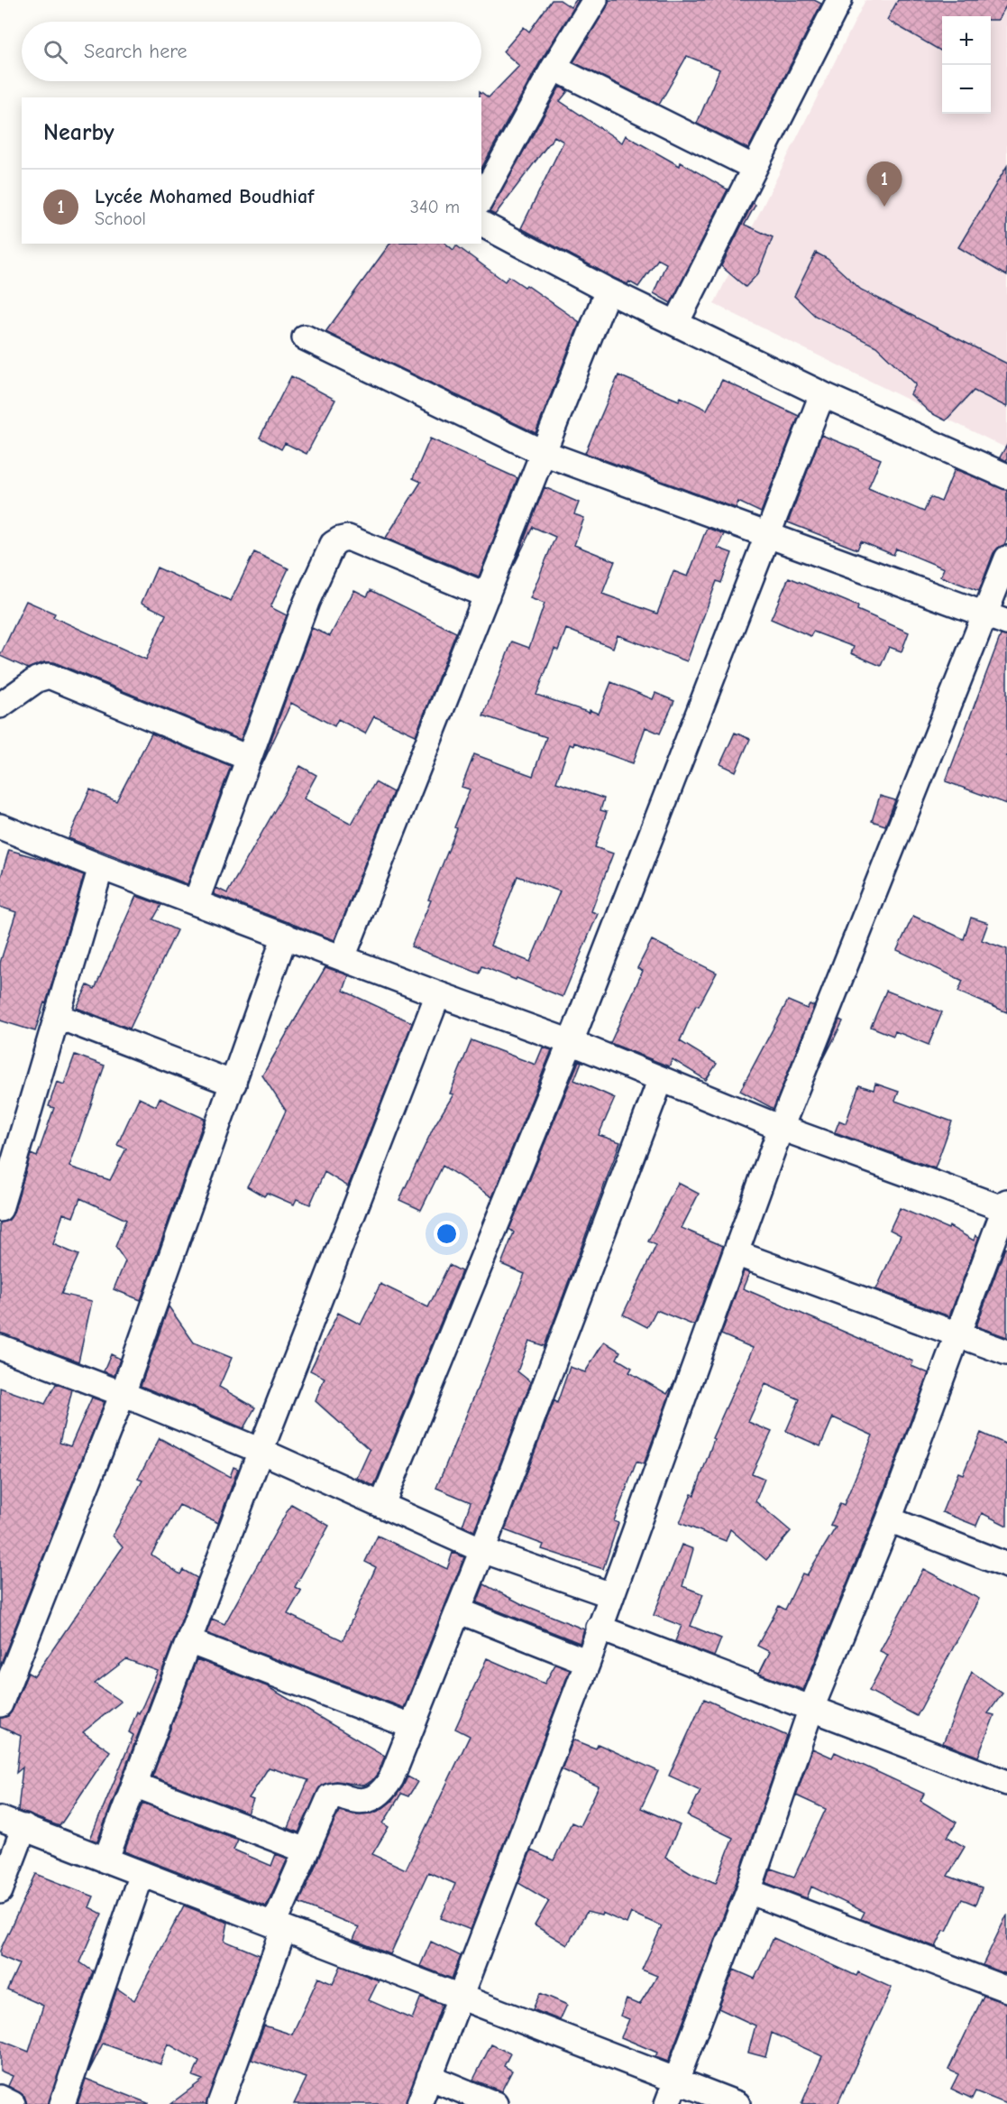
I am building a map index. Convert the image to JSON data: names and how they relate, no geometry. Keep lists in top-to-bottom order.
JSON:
{
  "page": {
    "map_buttons": ["+", "−"],
    "search": "Search here",
    "heading": "Nearby",
    "pins": "1",
    "list": [
      {
        "mark": "1",
        "name": "Lycée Mohamed Boudhiaf",
        "note": "School",
        "value": "340 m"
      }
    ]
  }
}
